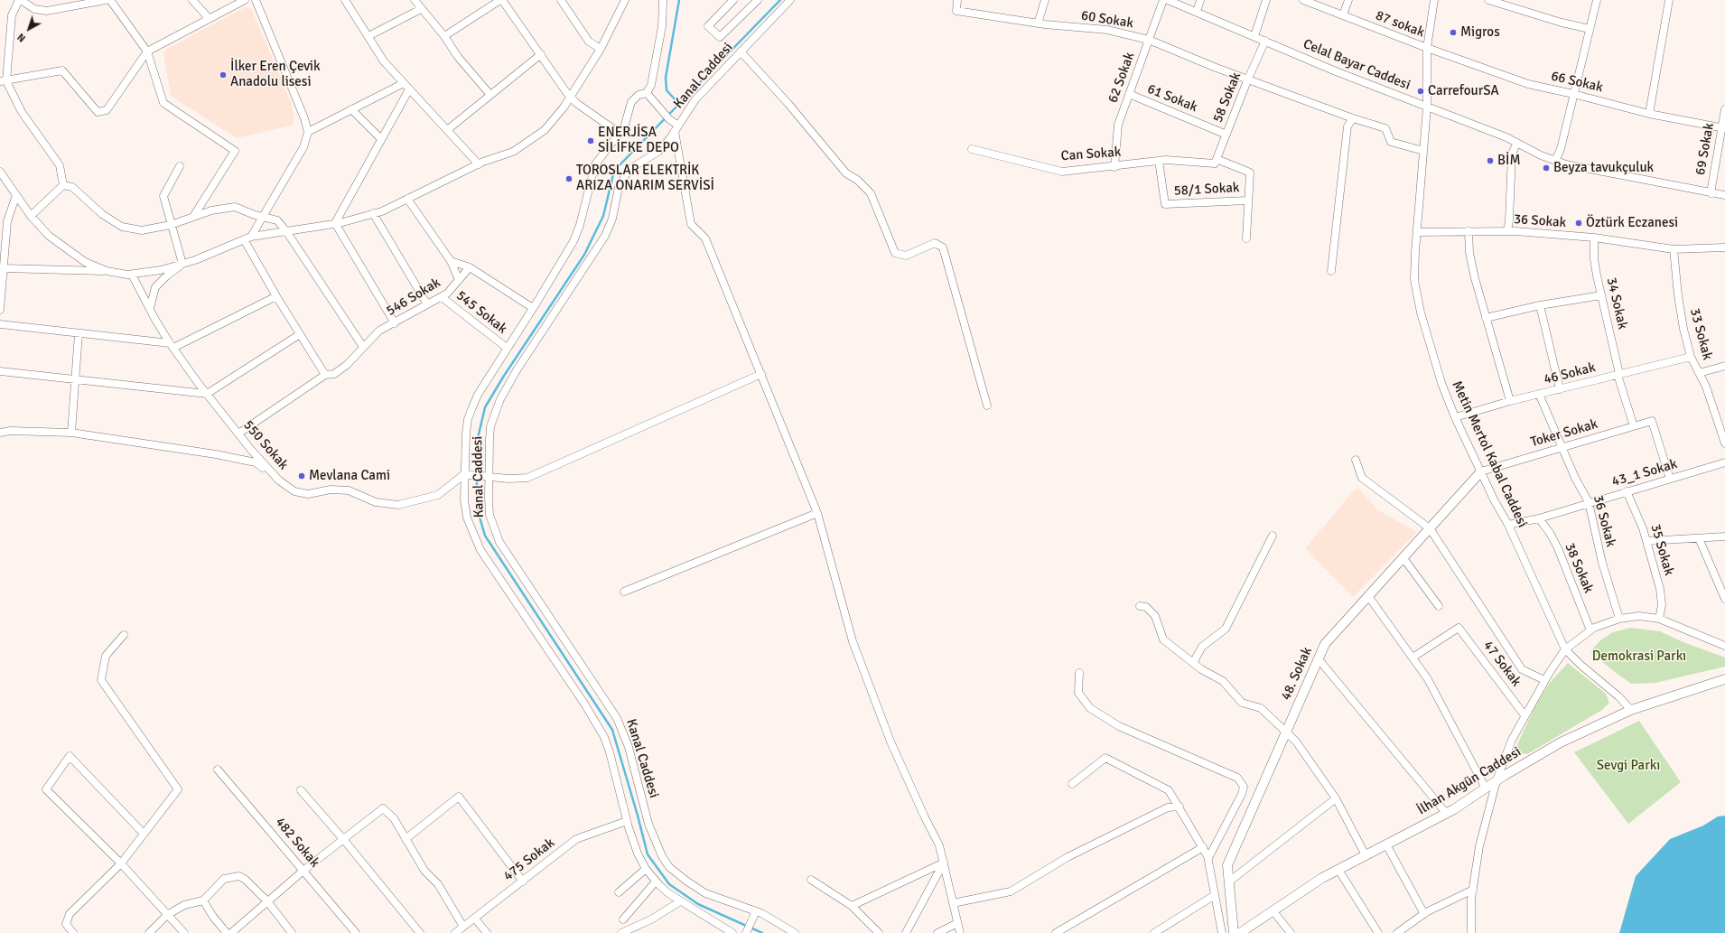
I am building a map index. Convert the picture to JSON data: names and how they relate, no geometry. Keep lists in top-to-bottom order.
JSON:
{
  "streets": {
    "main road": ["48. Sokak", "İlhan Akgün Caddesi"],
    "street": [
      "60 Sokak",
      "87 sokak",
      "Celal Bayar Caddesi",
      "Kanal Caddesi",
      "62 Sokak",
      "66 Sokak",
      "58 Sokak",
      "61 Sokak",
      "69 Sokak",
      "Can Sokak",
      "58/1 Sokak",
      "36 Sokak",
      "546 Sokak",
      "34 Sokak",
      "545 Sokak",
      "33 Sokak",
      "46 Sokak",
      "Toker Sokak",
      "550 Sokak",
      "Metin Mertol Kabal Caddesi",
      "43_1 Sokak",
      "35 Sokak",
      "38 Sokak",
      "47 Sokak",
      "482 Sokak",
      "475 Sokak"
    ]
  },
  "crossings": [
    ["60 Sokak", "62 Sokak"],
    ["60 Sokak", "58 Sokak"],
    ["60 Sokak", "Metin Mertol Kabal Caddesi"],
    ["87 sokak", "66 Sokak"],
    ["87 sokak", "Metin Mertol Kabal Caddesi"],
    ["Celal Bayar Caddesi", "58 Sokak"],
    ["Celal Bayar Caddesi", "69 Sokak"],
    ["Celal Bayar Caddesi", "Metin Mertol Kabal Caddesi"],
    ["62 Sokak", "61 Sokak"],
    ["62 Sokak", "Can Sokak"],
    ["66 Sokak", "69 Sokak"],
    ["66 Sokak", "Metin Mertol Kabal Caddesi"],
    ["58 Sokak", "61 Sokak"],
    ["58 Sokak", "Can Sokak"],
    ["58 Sokak", "58/1 Sokak"],
    ["Can Sokak", "58/1 Sokak"],
    ["36 Sokak", "34 Sokak"],
    ["36 Sokak", "33 Sokak"],
    ["36 Sokak", "46 Sokak"],
    ["36 Sokak", "Toker Sokak"],
    ["36 Sokak", "Metin Mertol Kabal Caddesi"],
    ["36 Sokak", "43_1 Sokak"],
    ["546 Sokak", "545 Sokak"],
    ["546 Sokak", "550 Sokak"],
    ["34 Sokak", "46 Sokak"],
    ["34 Sokak", "Toker Sokak"],
    ["33 Sokak", "46 Sokak"],
    ["46 Sokak", "Metin Mertol Kabal Caddesi"],
    ["Toker Sokak", "Metin Mertol Kabal Caddesi"],
    ["Toker Sokak", "43_1 Sokak"],
    ["Toker Sokak", "48. Sokak"],
    ["Metin Mertol Kabal Caddesi", "43_1 Sokak"],
    ["Metin Mertol Kabal Caddesi", "48. Sokak"],
    ["Metin Mertol Kabal Caddesi", "İlhan Akgün Caddesi"],
    ["43_1 Sokak", "35 Sokak"],
    ["43_1 Sokak", "38 Sokak"]
  ],
  "parks": ["Demokrasi Parkı", "Sevgi Parkı"],
  "places": [
    "Migros",
    "İlker Eren Çevik Anadolu lisesi",
    "CarrefourSA",
    "ENERJİSA SİLİFKE DEPO",
    "BİM",
    "Beyza tavukçuluk",
    "TOROSLAR ELEKTRİK ARIZA ONARIM SERVİSİ",
    "Öztürk Eczanesi",
    "Mevlana Cami"
  ],
  "north": "bottom left"
}
